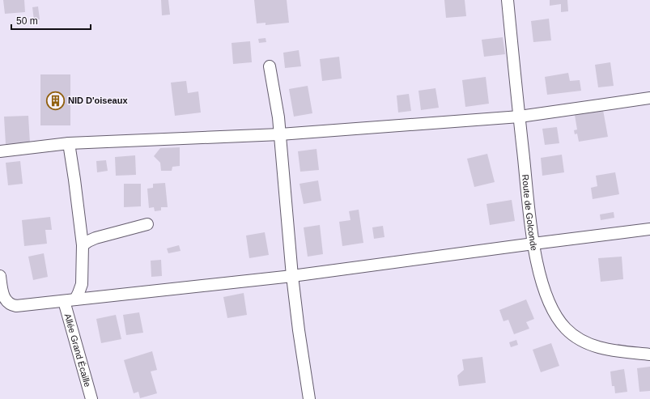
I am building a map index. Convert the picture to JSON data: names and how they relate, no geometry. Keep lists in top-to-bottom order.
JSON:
{
  "streets": {
    "street": ["Route de Golconde", "Allée Grand Écaille"]
  },
  "places": {
    "building": ["NID D'oiseaux"]
  },
  "scale_bar": "50 m"
}
